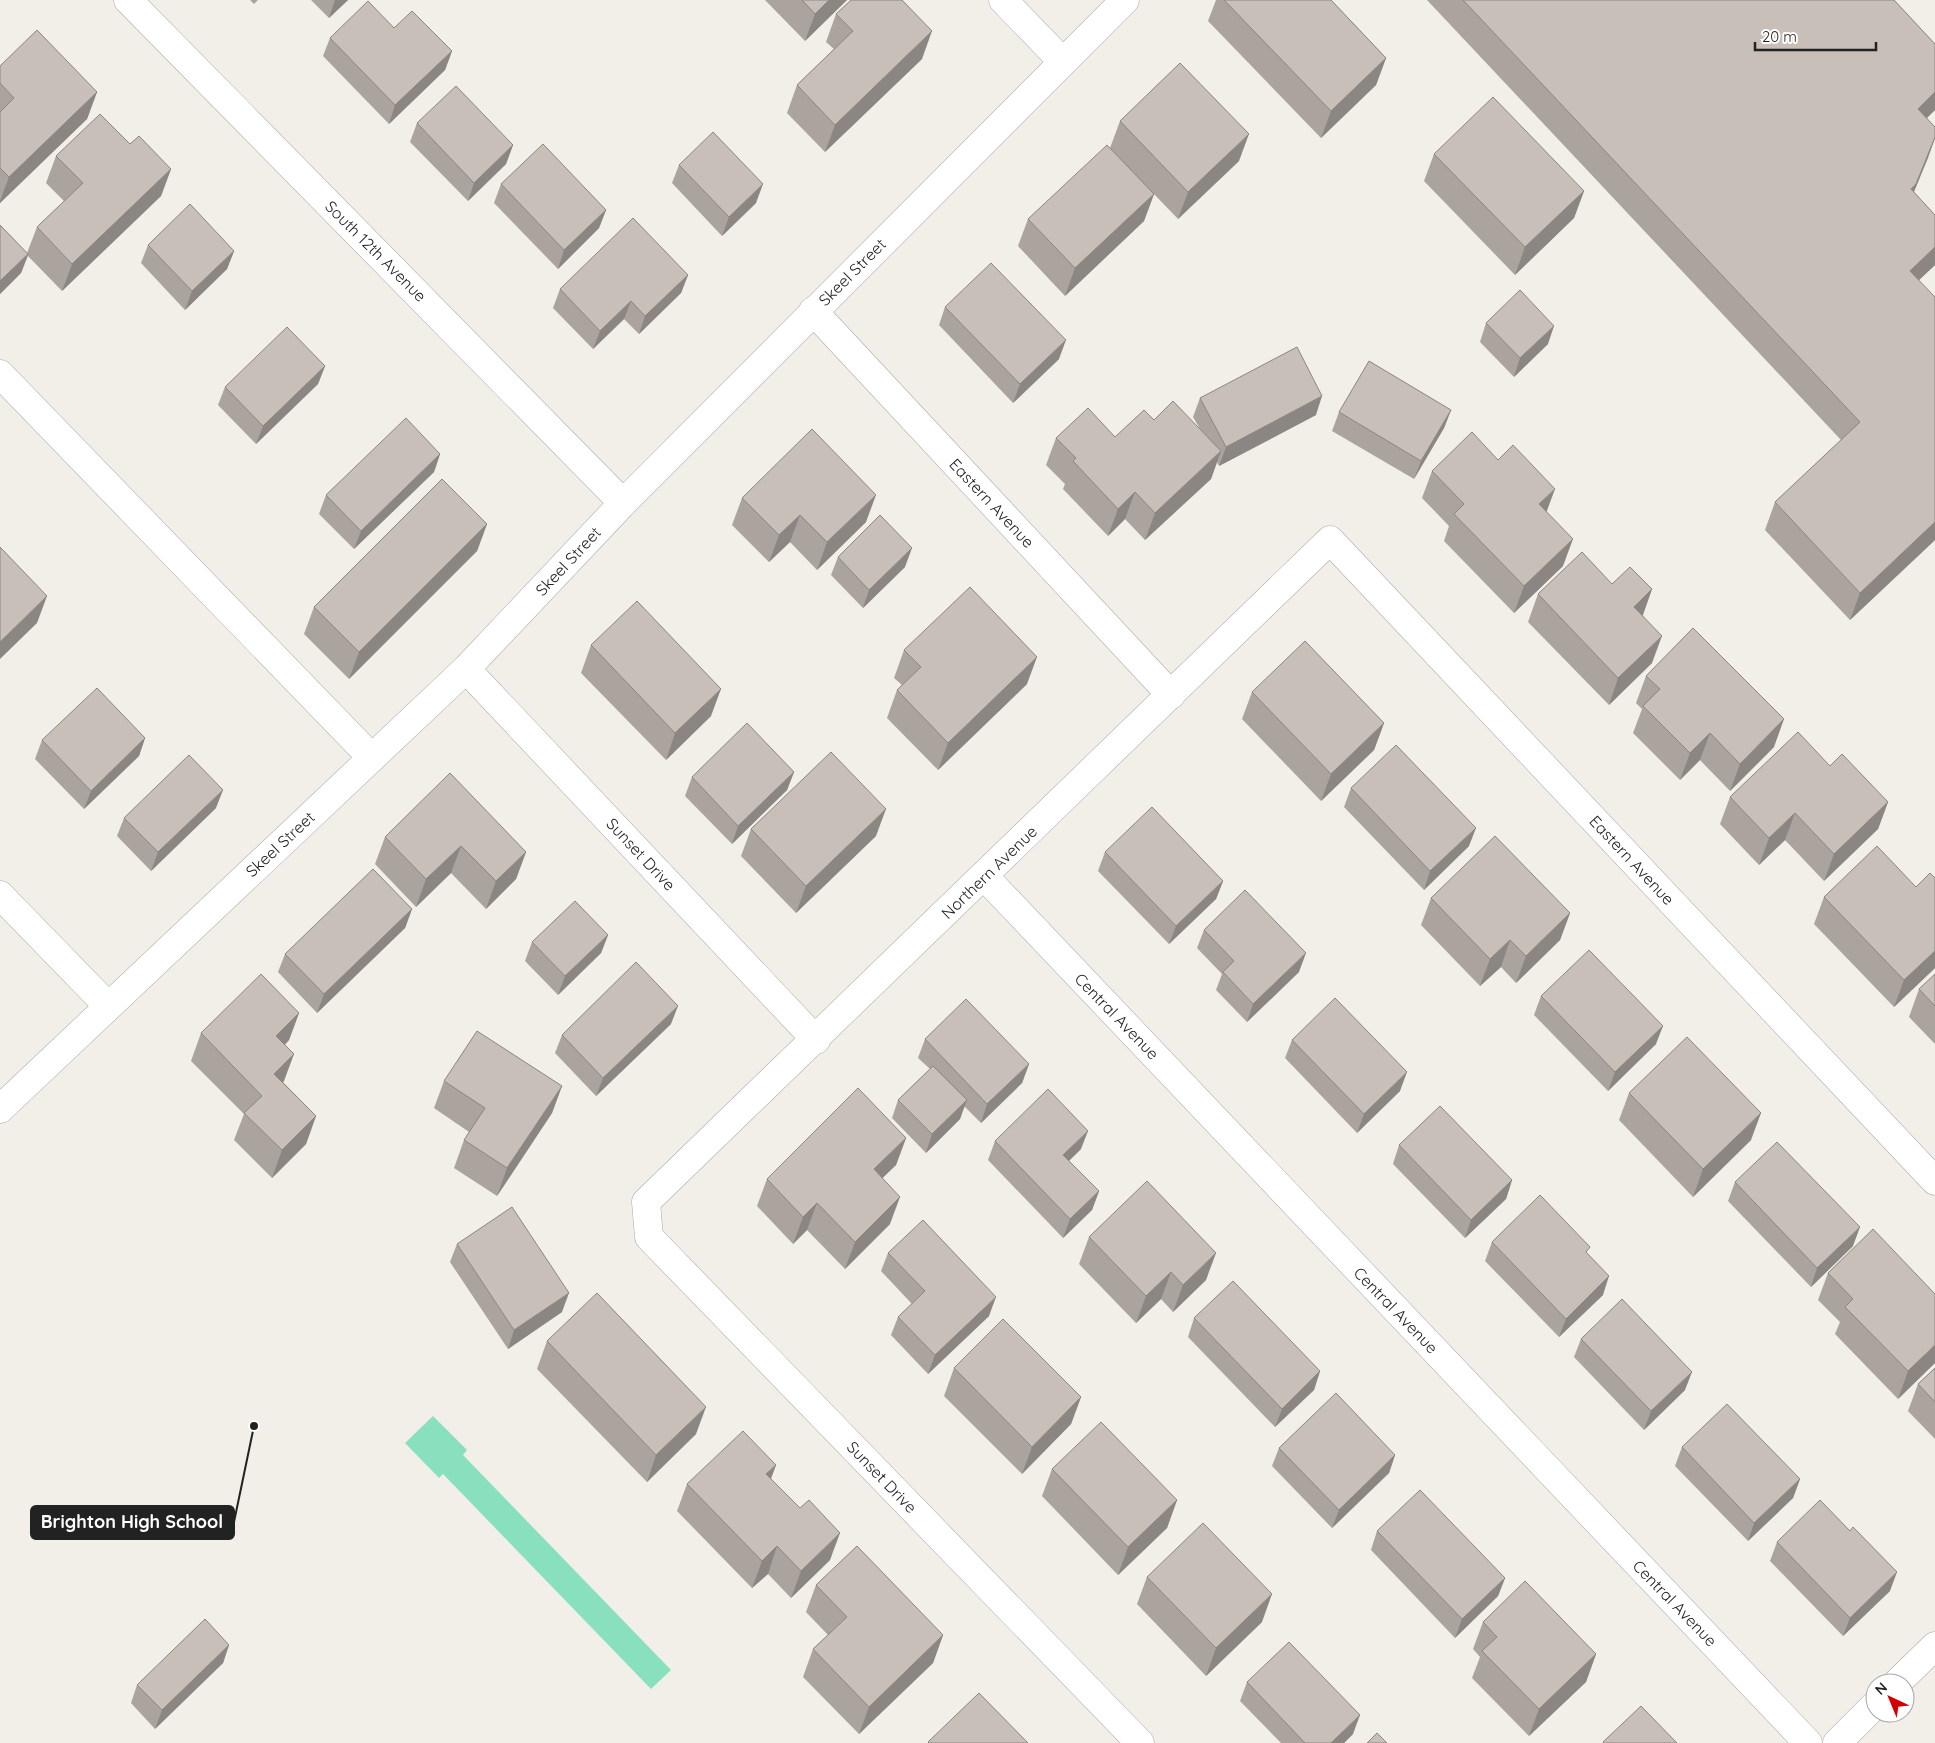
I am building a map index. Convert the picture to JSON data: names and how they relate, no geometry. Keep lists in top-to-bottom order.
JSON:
{
  "streets": {
    "street": [
      "South 12th Avenue",
      "Skeel Street",
      "Eastern Avenue",
      "Sunset Drive",
      "Northern Avenue",
      "Central Avenue"
    ]
  },
  "crossings": [
    ["South 12th Avenue", "Skeel Street"],
    ["Skeel Street", "Eastern Avenue"],
    ["Skeel Street", "Sunset Drive"],
    ["Eastern Avenue", "Northern Avenue"],
    ["Sunset Drive", "Northern Avenue"],
    ["Northern Avenue", "Central Avenue"]
  ],
  "places": ["Brighton High School"],
  "scale_bar": "20 m",
  "north": "top left"
}
